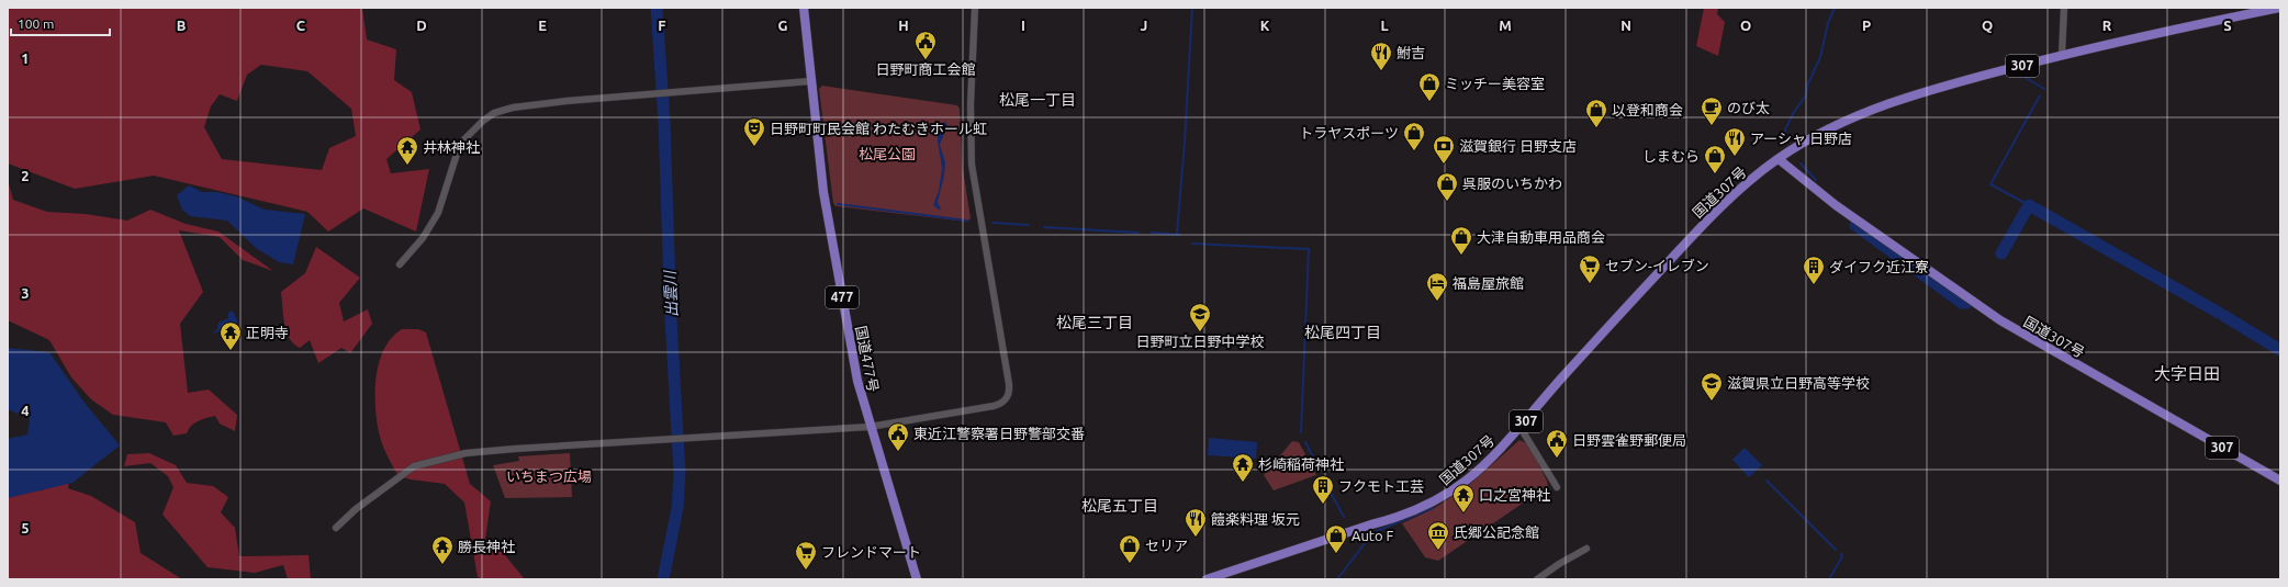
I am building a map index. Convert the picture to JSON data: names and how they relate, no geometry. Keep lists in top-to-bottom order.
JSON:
{
  "streets": {
    "highway": [
      "307",
      "国道307号",
      "477",
      "国道477号"
    ]
  },
  "crossings": [
    ["307", "国道307号"]
  ],
  "districts": [
    "松尾一丁目",
    "松尾三丁目",
    "松尾四丁目",
    "大字日田",
    "松尾五丁目"
  ],
  "water": ["出雲川"],
  "parks": ["松尾公園", "いちまつ広場"],
  "places": {
    "public building": ["日野町商工会館", "東近江警察署日野警部交番", "日野雲雀野郵便局"],
    "restaurant": ["鮒吉", "アーシャ 日野店", "饐楽料理 坂元"],
    "shop": [
      "ミッチー美容室",
      "以登和商会",
      "トラヤスポーツ",
      "しまむら",
      "呉服のいちかわ",
      "大津自動車用品商会",
      "Auto F",
      "セリア"
    ],
    "cafe": ["のび太"],
    "theatre": ["日野町町民会館 わたむきホール虹"],
    "bank": ["滋賀銀行 日野支店"],
    "temple": [
      "井林神社",
      "正明寺",
      "杉崎稲荷神社",
      "口之宮神社",
      "勝長神社"
    ],
    "supermarket": ["セブン-イレブン", "フレンドマート"],
    "building": ["ダイフク近江寮", "フクモト工芸"],
    "hotel": ["福島屋旅館"],
    "school or university": ["日野町立日野中学校", "滋賀県立日野高等学校"],
    "museum": ["氏郷公記念館"]
  },
  "scale_bar": "100 m",
  "grid": {
    "columns": [
      "B",
      "C",
      "D",
      "E",
      "F",
      "G",
      "H",
      "I",
      "J",
      "K",
      "L",
      "M",
      "N",
      "O",
      "P",
      "Q",
      "R",
      "S"
    ],
    "rows": [
      "1",
      "2",
      "3",
      "4",
      "5"
    ]
  }
}
